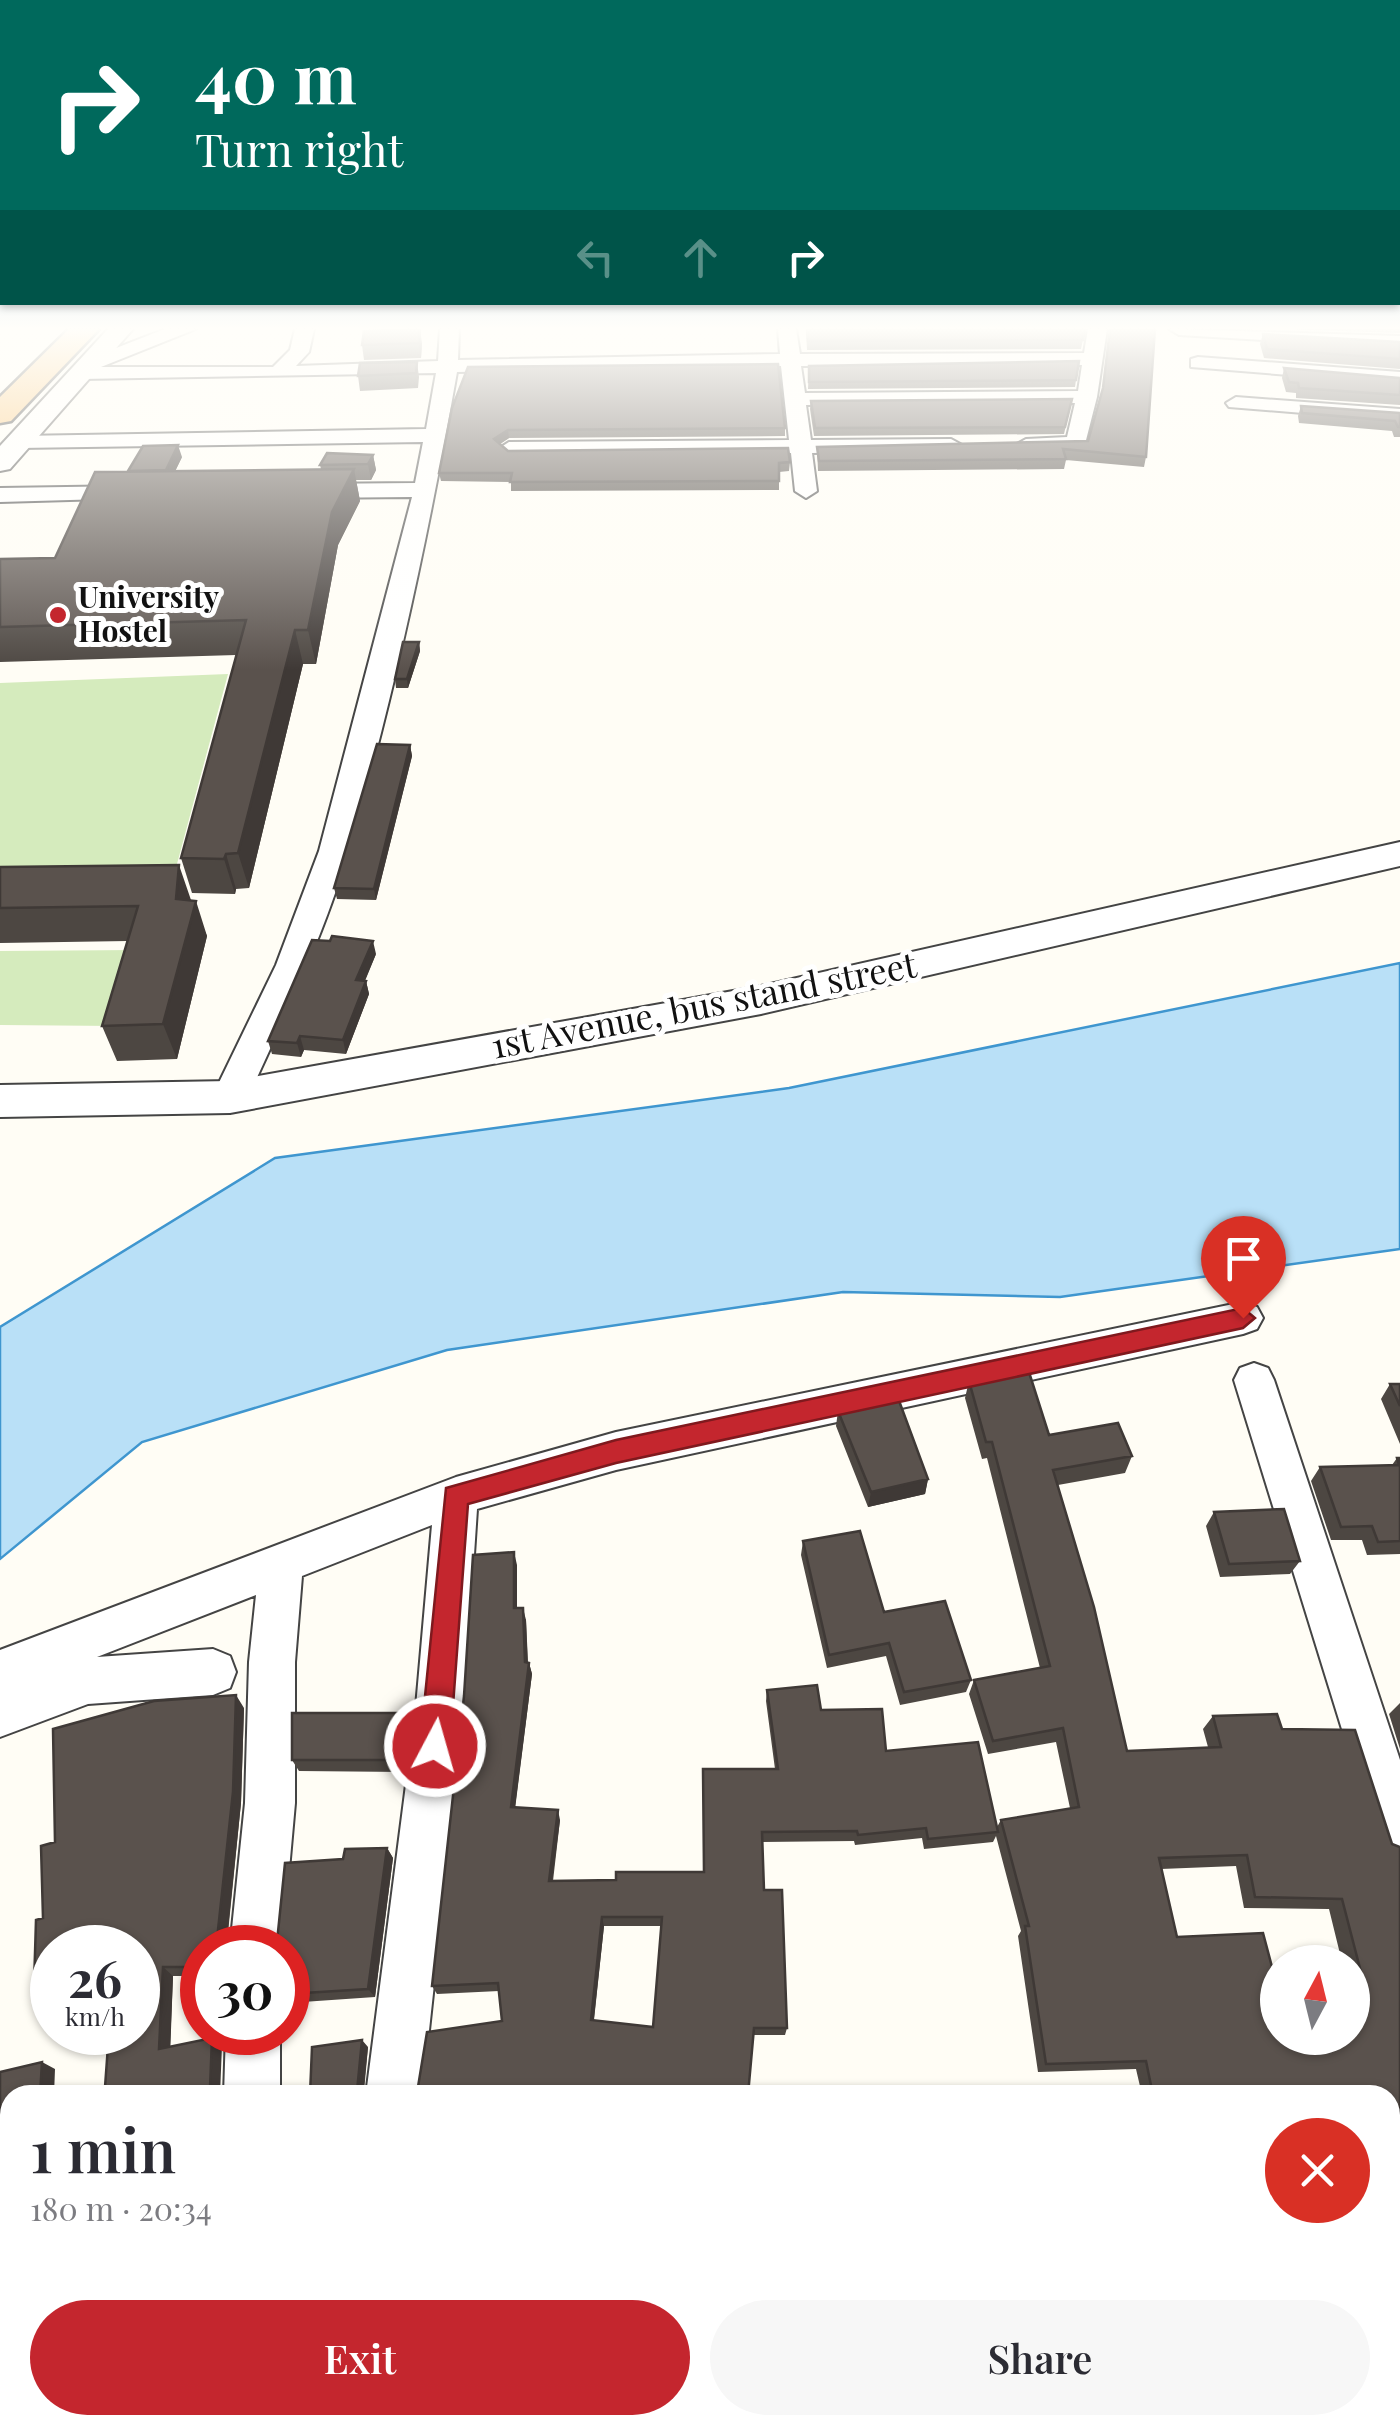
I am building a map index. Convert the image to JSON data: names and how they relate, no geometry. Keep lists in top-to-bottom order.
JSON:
{
  "streets": {
    "street": ["1st Avenue, bus stand street"]
  },
  "places": ["University Hostel"],
  "north": "top",
  "page": {
    "turn": ["40 m", "Turn right"],
    "speed": "26 km/h",
    "limit": "30",
    "heading": ["1 min", "180 m · 20:34"],
    "buttons": ["Exit", "Share"]
  }
}
